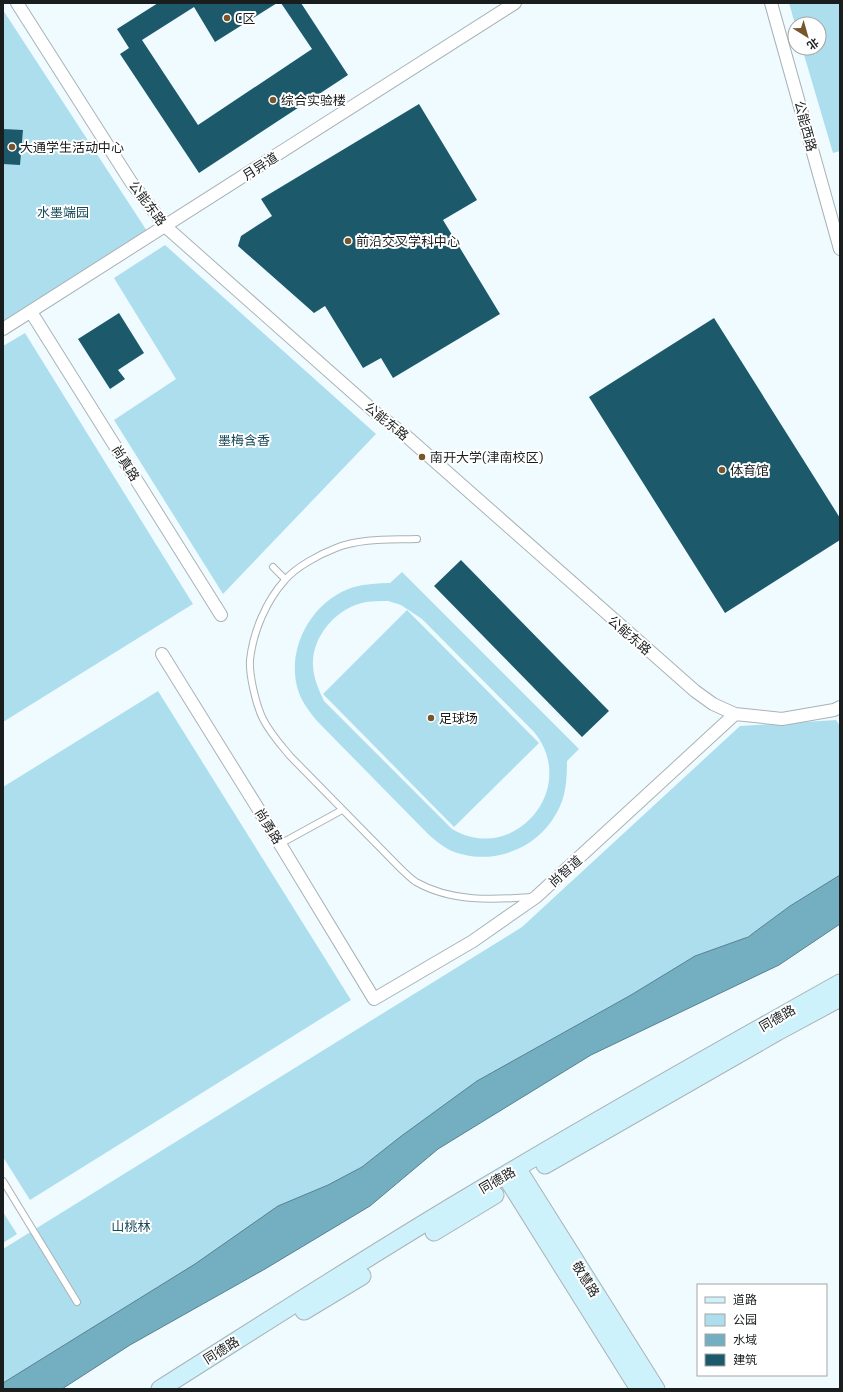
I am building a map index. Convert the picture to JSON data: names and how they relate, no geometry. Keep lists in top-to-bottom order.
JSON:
{
  "streets": {
    "main road": ["同德路", "敬慧路"],
    "street": [
      "公能西路",
      "月异道",
      "公能东路",
      "尚真路",
      "尚勇路",
      "尚智道"
    ]
  },
  "crossings": [
    ["月异道", "公能东路"],
    ["月异道", "尚真路"],
    ["公能东路", "尚智道"],
    ["尚勇路", "尚智道"],
    ["同德路", "敬慧路"]
  ],
  "parks": ["水墨端园", "墨梅含香", "山桃林"],
  "places": [
    "C区",
    "综合实验楼",
    "大通学生活动中心",
    "前沿交叉学科中心",
    "南开大学(津南校区)",
    "体育馆",
    "足球场"
  ],
  "legend": [
    "道路",
    "公园",
    "水域",
    "建筑"
  ],
  "north": "bottom right"
}
